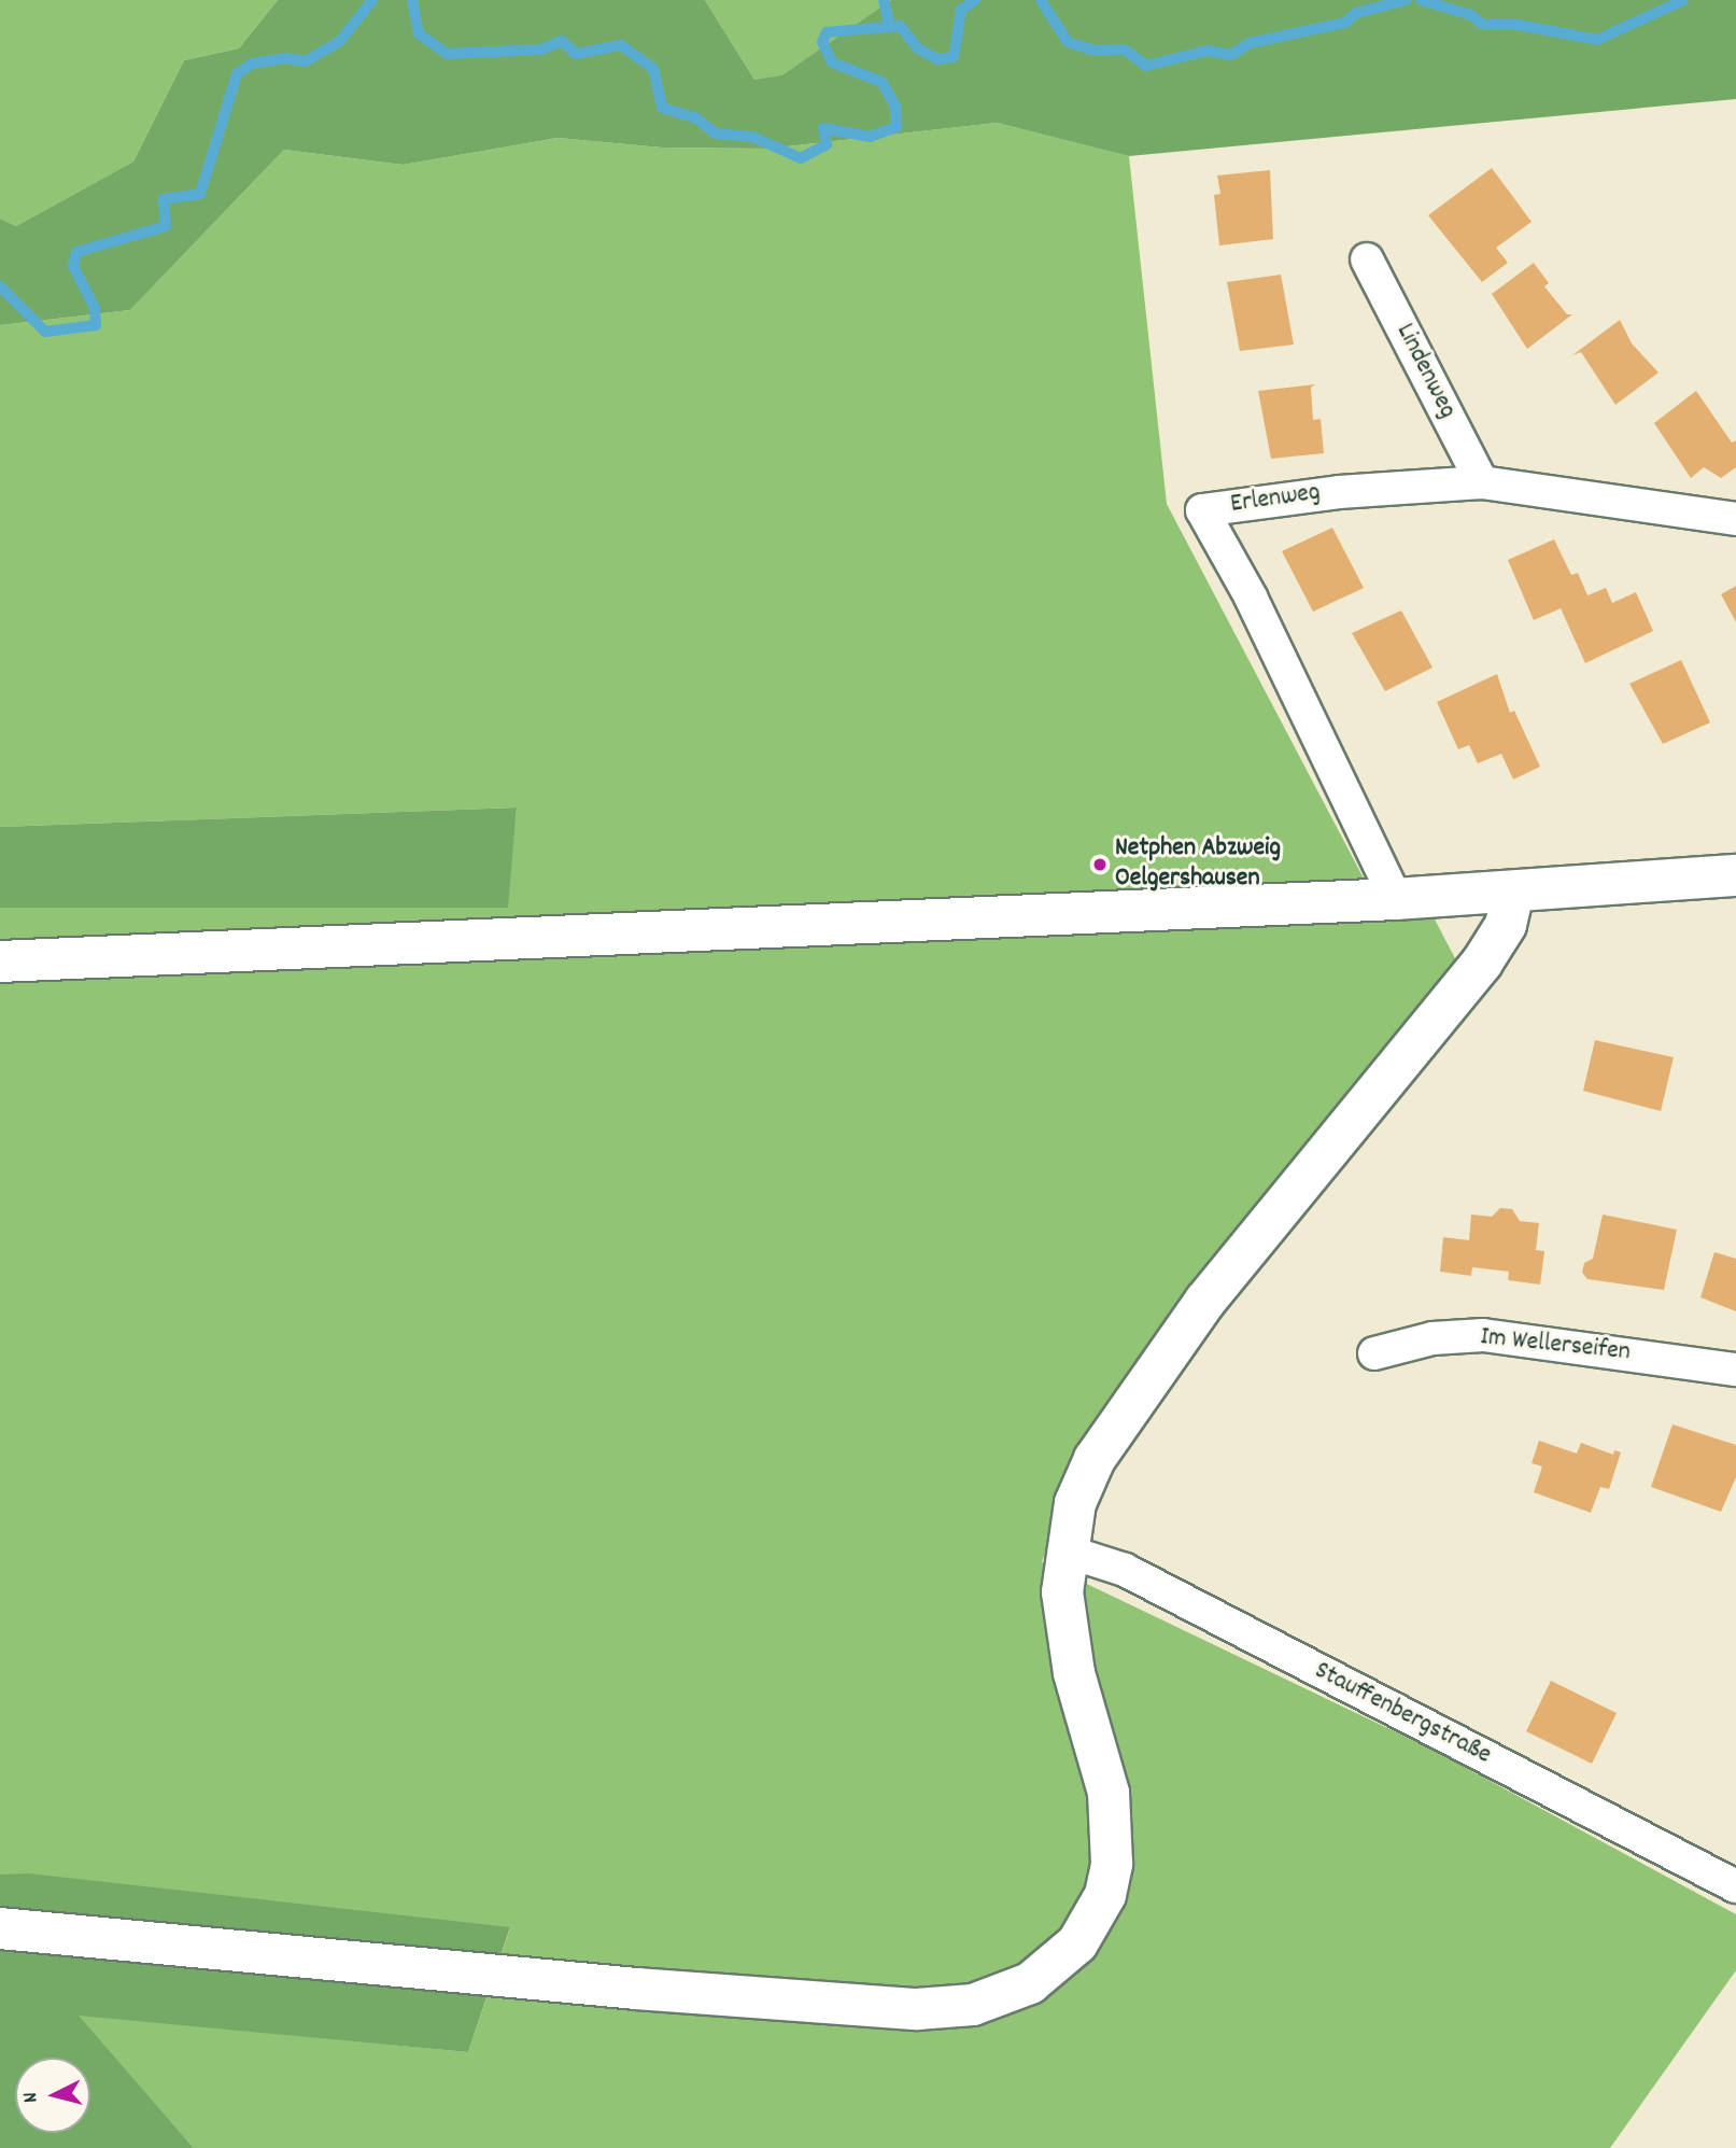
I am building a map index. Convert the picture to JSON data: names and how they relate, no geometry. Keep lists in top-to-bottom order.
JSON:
{
  "streets": {
    "street": [
      "Lindenweg",
      "Erlenweg",
      "Im Wellerseifen",
      "Stauffenbergstraße"
    ]
  },
  "crossings": [
    ["Lindenweg", "Erlenweg"]
  ],
  "places": ["Netphen Abzweig Oelgershausen"],
  "north": "left"
}
